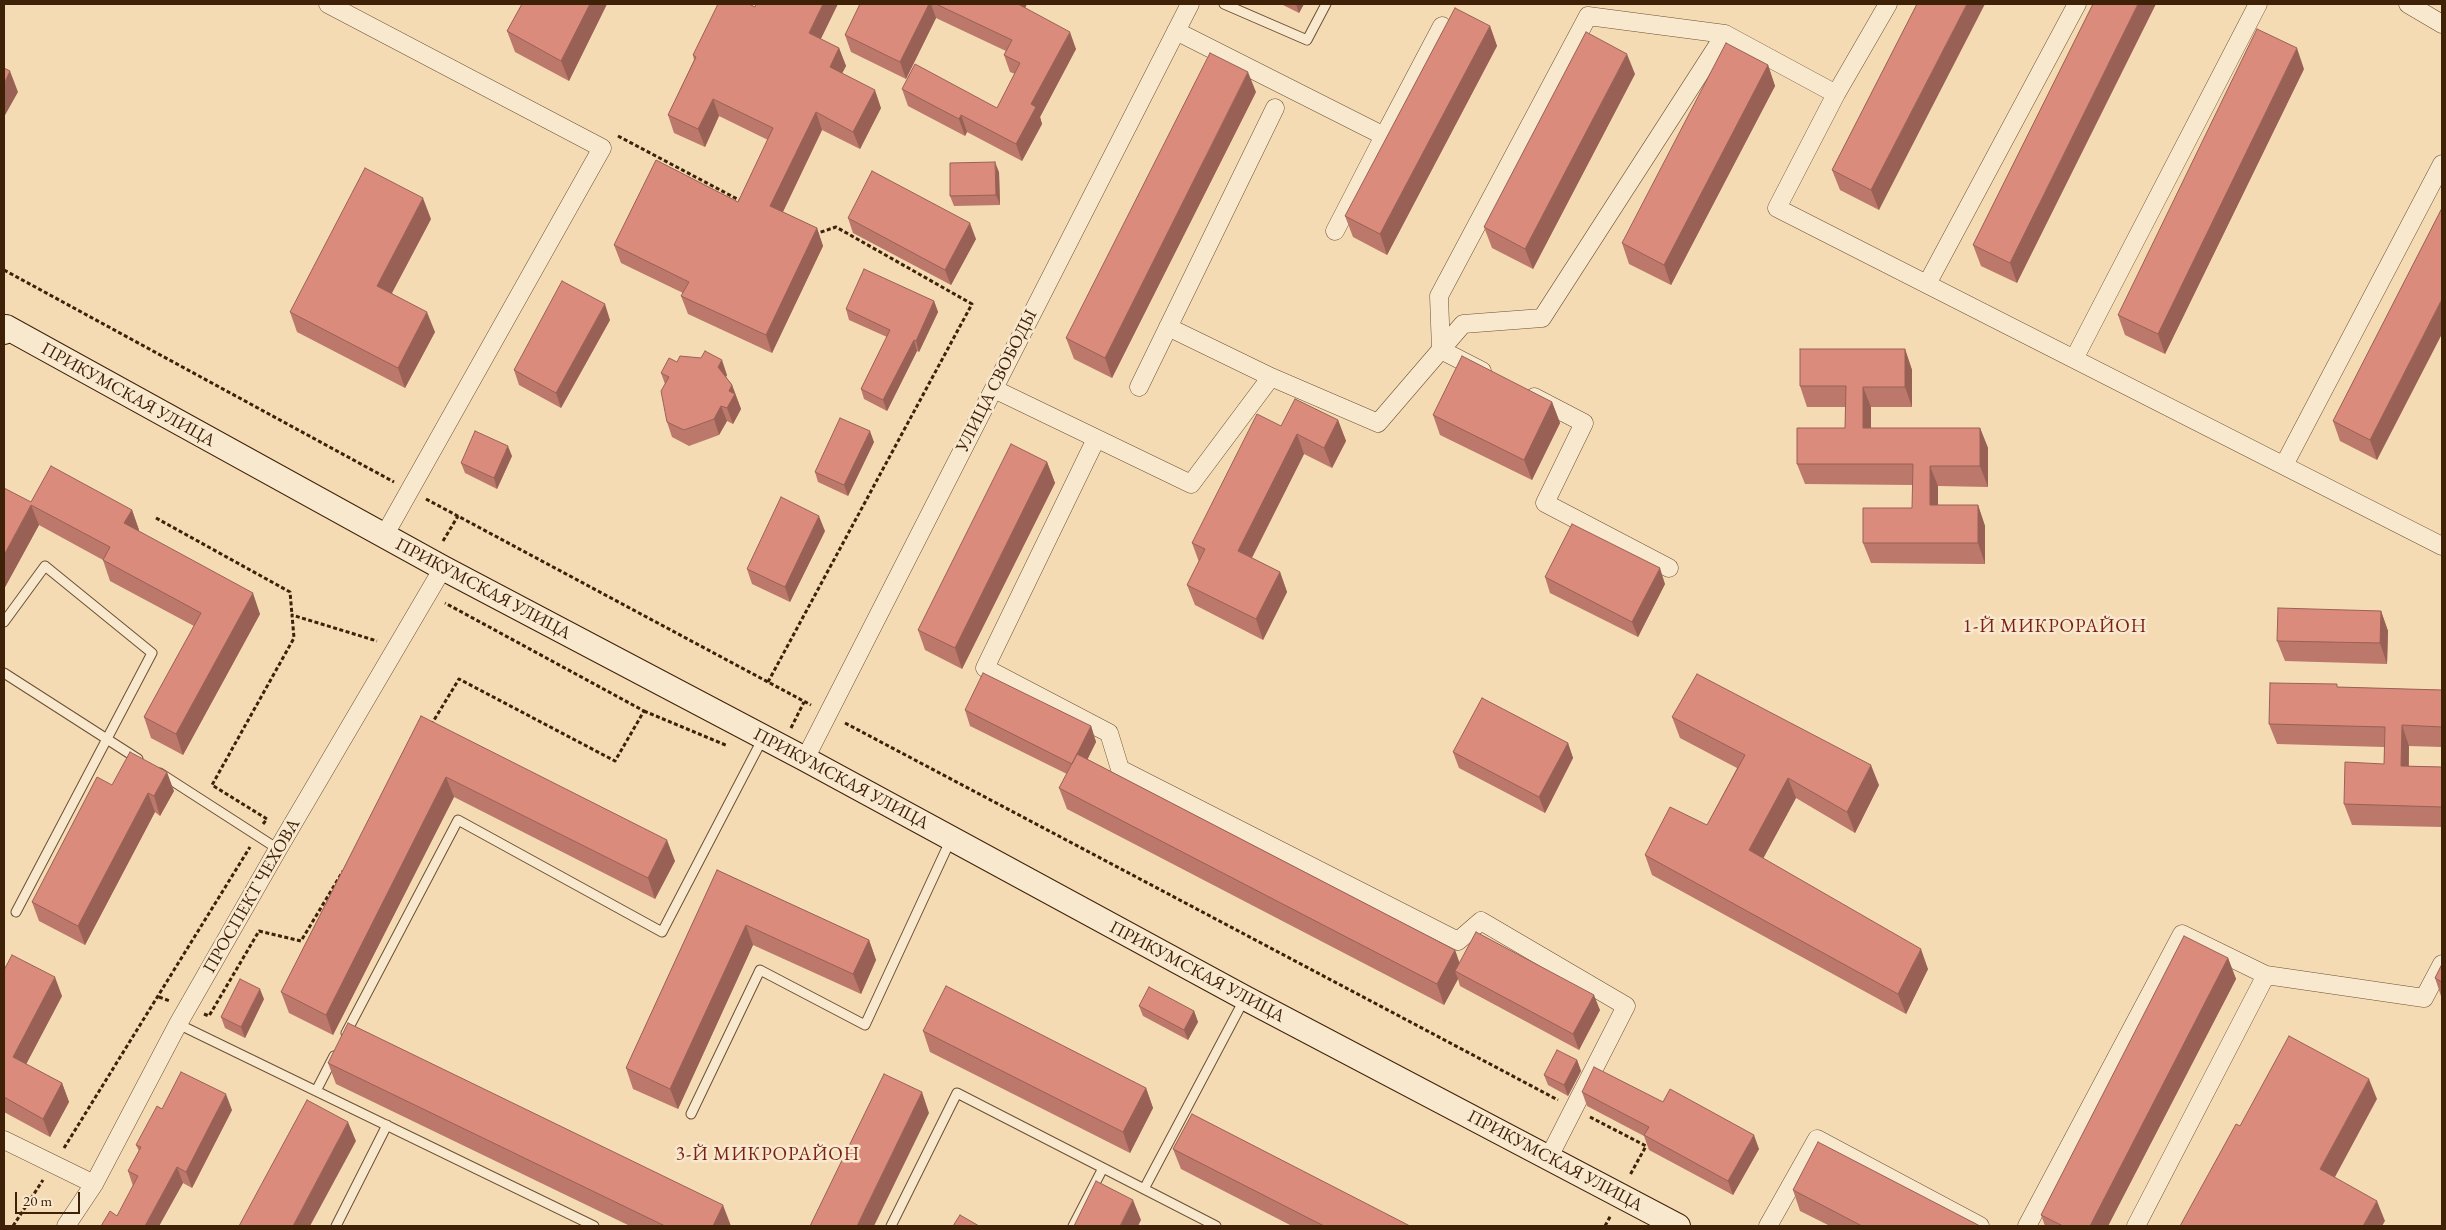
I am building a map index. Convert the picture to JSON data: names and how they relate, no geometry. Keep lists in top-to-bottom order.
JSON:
{
  "streets": {
    "main road": ["ПРИКУМСКАЯ УЛИЦА"],
    "street": ["УЛИЦА СВОБОДЫ", "ПРОСПЕКТ ЧЕХОВА"]
  },
  "crossings": [
    ["УЛИЦА СВОБОДЫ", "ПРИКУМСКАЯ УЛИЦА"],
    ["ПРИКУМСКАЯ УЛИЦА", "ПРОСПЕКТ ЧЕХОВА"]
  ],
  "districts": ["1-Й МИКРОРАЙОН", "3-Й МИКРОРАЙОН"],
  "scale_bar": "20 m"
}
